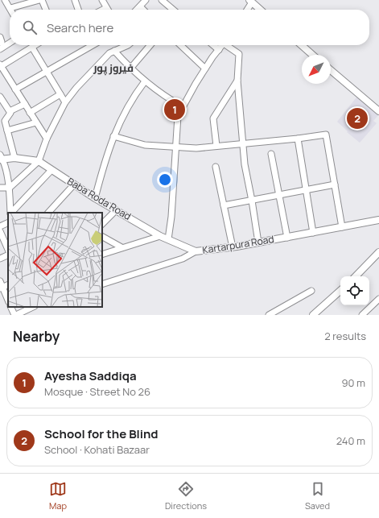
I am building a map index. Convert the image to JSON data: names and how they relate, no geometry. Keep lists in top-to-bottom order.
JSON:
{
  "streets": {
    "street": ["Baba Roda Road", "Kartarpura Road"]
  },
  "crossings": [
    ["Baba Roda Road", "Kartarpura Road"]
  ],
  "districts": ["فیروز پور"],
  "north": "bottom left",
  "page": {
    "search": "Search here",
    "pins": ["1", "2"],
    "heading": ["Nearby", "2 results"],
    "list": [
      {
        "mark": "1",
        "name": "Ayesha Saddiqa",
        "note": "Mosque · Street No 26",
        "value": "90 m"
      },
      {
        "mark": "2",
        "name": "School for the Blind",
        "note": "School · Kohati Bazaar",
        "value": "240 m"
      }
    ],
    "nav": ["Map", "Directions", "Saved"]
  }
}
